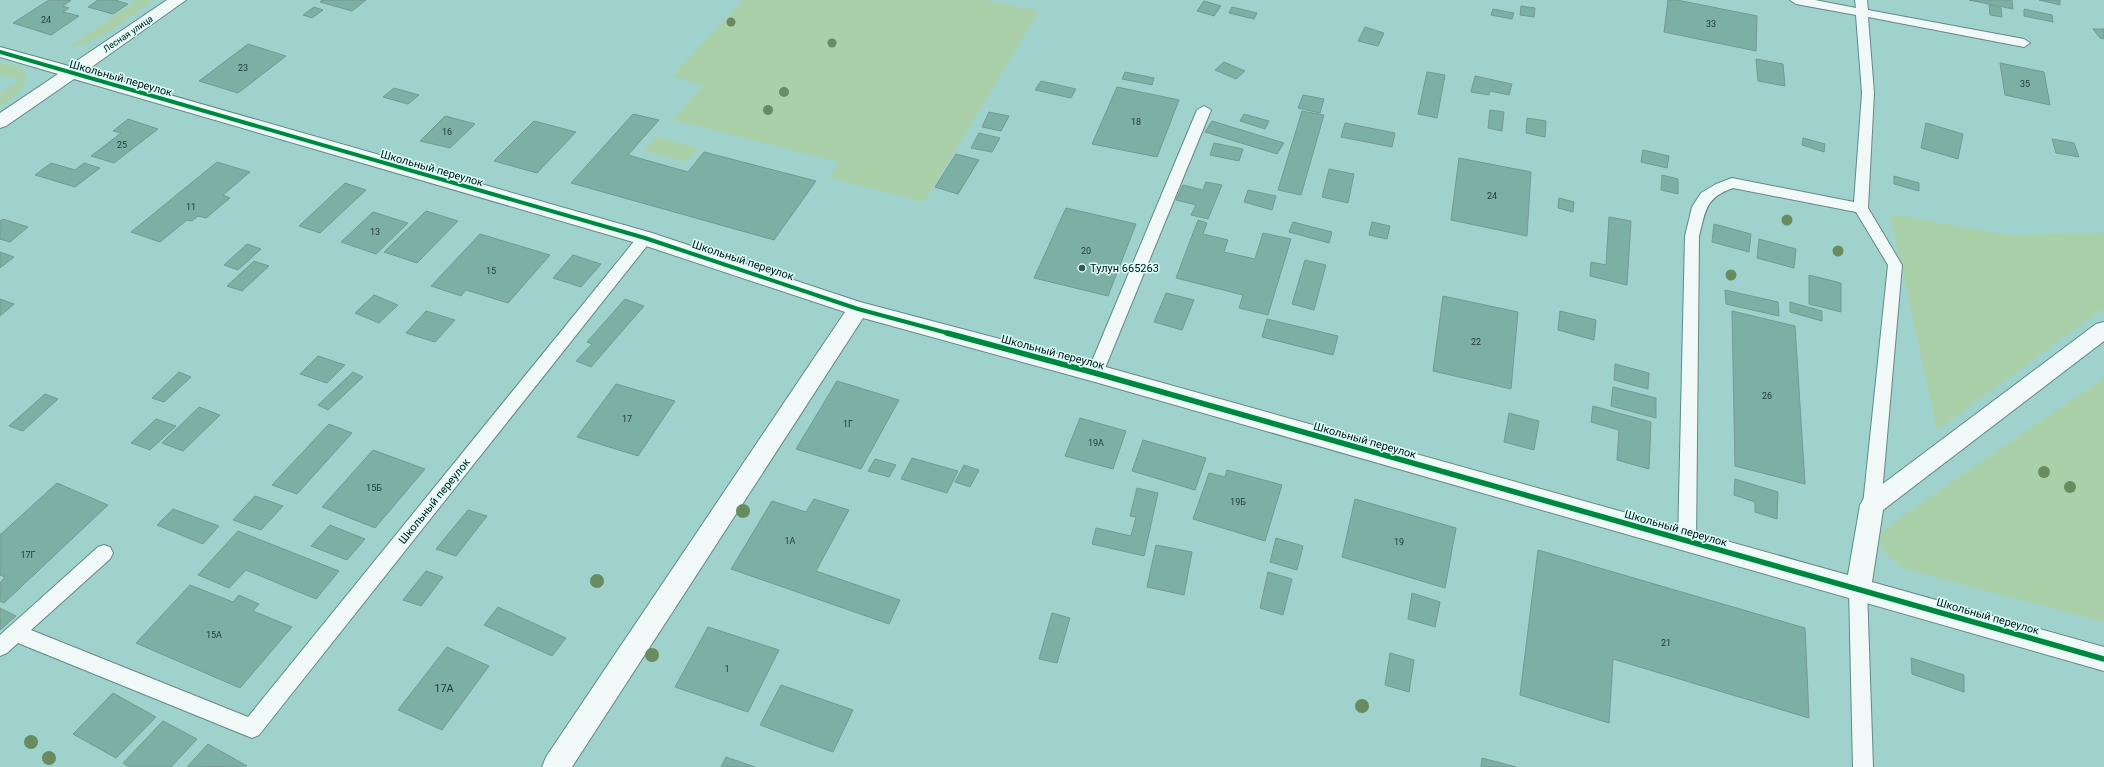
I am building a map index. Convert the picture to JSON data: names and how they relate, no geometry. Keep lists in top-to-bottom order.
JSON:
{
  "streets": {
    "street": ["Лесная улица", "Школьный переулок"]
  },
  "crossings": [
    ["Лесная улица", "Школьный переулок"]
  ],
  "places": ["Тулун 665263"],
  "house_numbers": [
    "24",
    "33",
    "23",
    "35",
    "18",
    "16",
    "25",
    "24",
    "11",
    "13",
    "20",
    "15",
    "22",
    "26",
    "17",
    "1Г",
    "19А",
    "15Б",
    "19Б",
    "1А",
    "19",
    "17Г",
    "15А",
    "21",
    "1",
    "17А"
  ]
}
